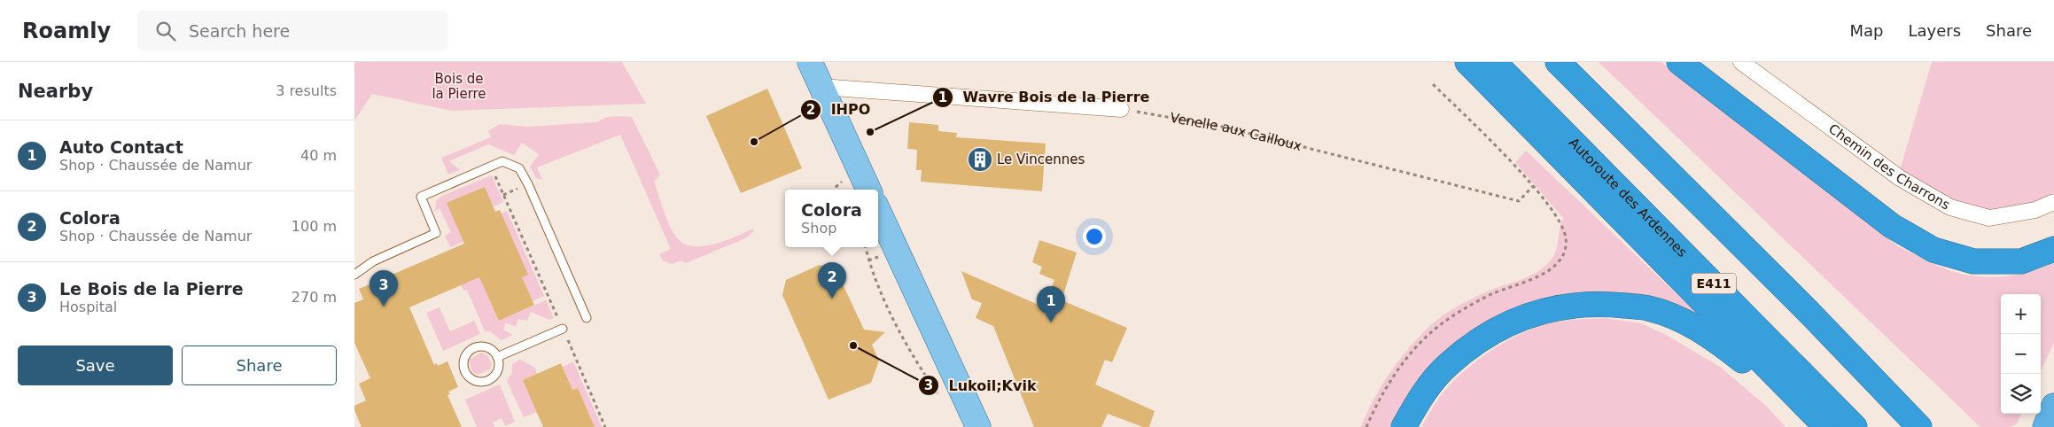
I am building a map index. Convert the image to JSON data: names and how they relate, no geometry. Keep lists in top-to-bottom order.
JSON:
{
  "streets": {
    "highway": ["Autoroute des Ardennes", "E411"],
    "street": ["Chemin des Charrons"],
    "path": ["Venelle aux Cailloux"]
  },
  "parks": ["Bois de la Pierre"],
  "places": {
    "other": ["Wavre Bois de la Pierre", "IHPO", "Lukoil;Kvik"],
    "building": ["Le Vincennes"]
  },
  "page": {
    "header": "Roamly",
    "search": "Search here",
    "nav": ["Map", "Layers", "Share"],
    "heading": ["Nearby", "3 results"],
    "list": [
      {
        "mark": "1",
        "name": "Auto Contact",
        "note": "Shop · Chaussée de Namur",
        "value": "40 m"
      },
      {
        "mark": "2",
        "name": "Colora",
        "note": "Shop · Chaussée de Namur",
        "value": "100 m"
      },
      {
        "mark": "3",
        "name": "Le Bois de la Pierre",
        "note": "Hospital",
        "value": "270 m"
      }
    ],
    "popup": ["Colora", "Shop"],
    "pins": ["2", "3", "1"],
    "map_buttons": ["+", "−"],
    "buttons": ["Save", "Share"]
  }
}
